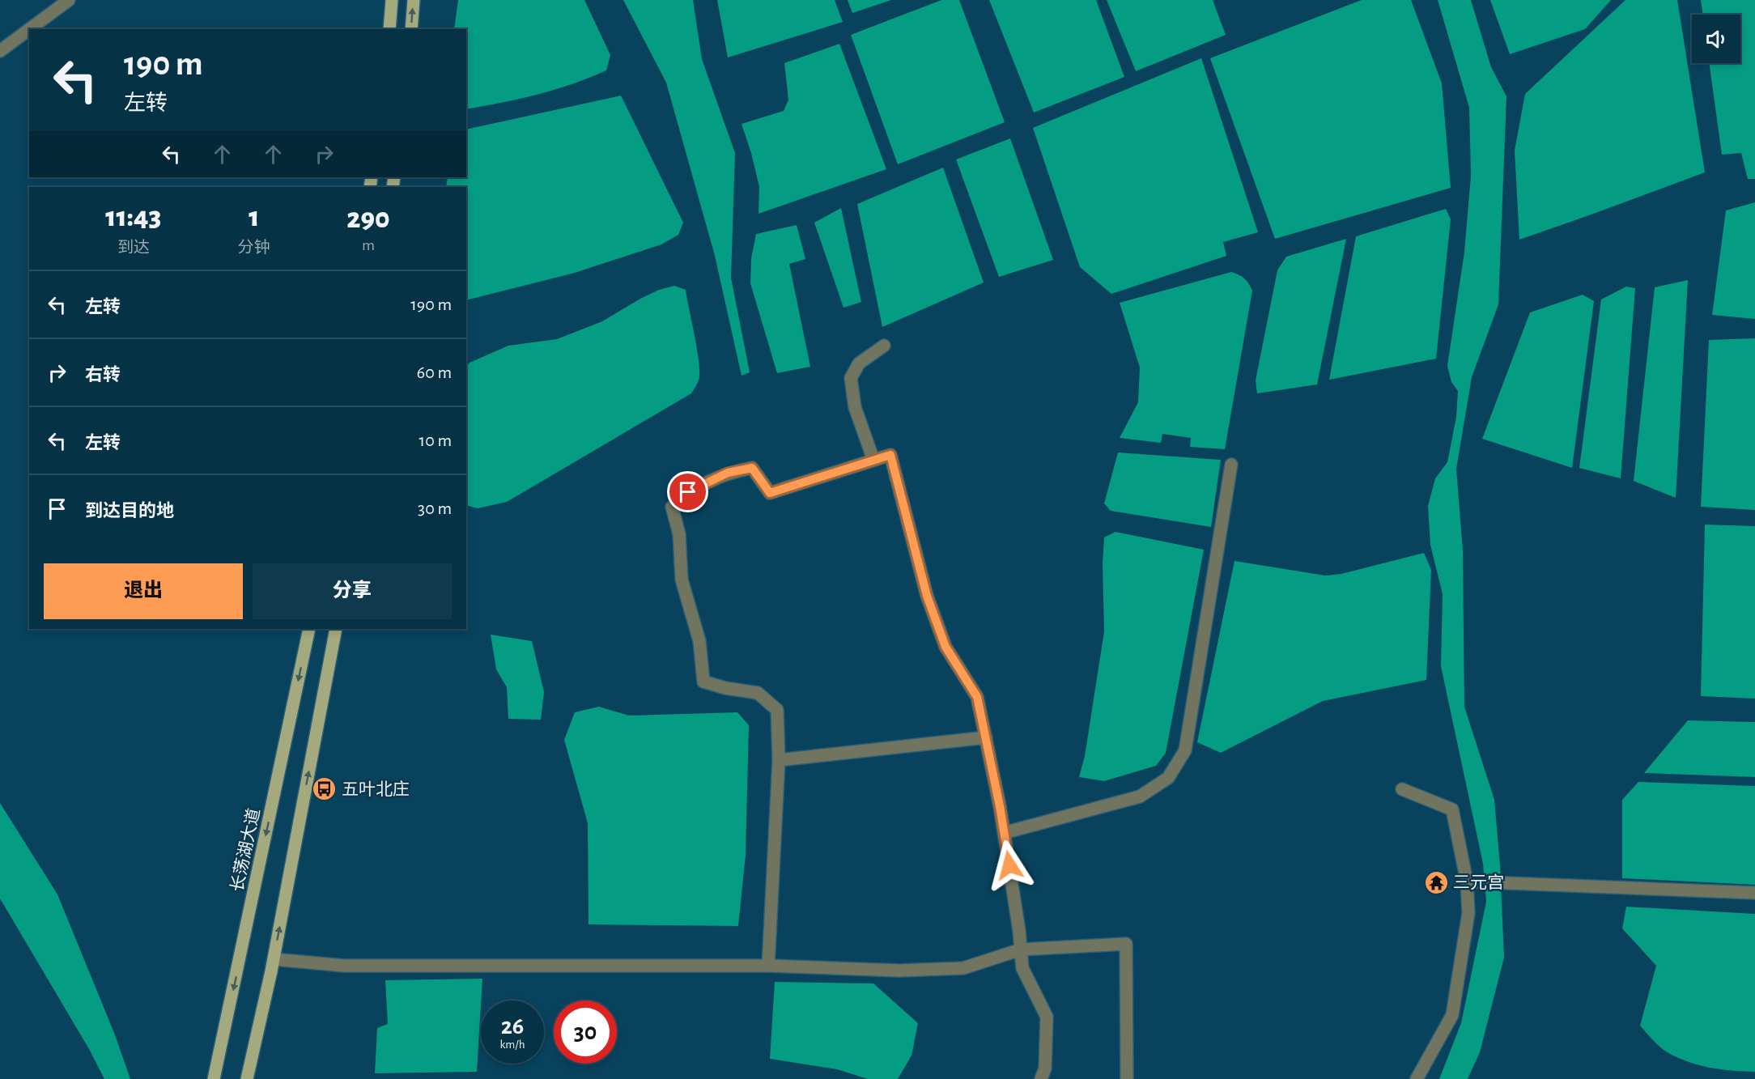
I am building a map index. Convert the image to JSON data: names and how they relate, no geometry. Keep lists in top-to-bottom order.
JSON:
{
  "streets": {
    "main road": ["长荡湖大道"]
  },
  "places": {
    "bus stop": ["五叶北庄"],
    "temple": ["三元宫"]
  },
  "page": {
    "turn": ["190 m", "左转"],
    "eta": [
      "11:43",
      "到达",
      "1",
      "分钟",
      "290",
      "m"
    ],
    "list": [
      {
        "name": "左转",
        "value": "190 m"
      },
      {
        "name": "右转",
        "value": "60 m"
      },
      {
        "name": "左转",
        "value": "10 m"
      },
      {
        "name": "到达目的地",
        "value": "30 m"
      }
    ],
    "buttons": ["退出", "分享"],
    "speed": "26 km/h",
    "limit": "30"
  }
}
